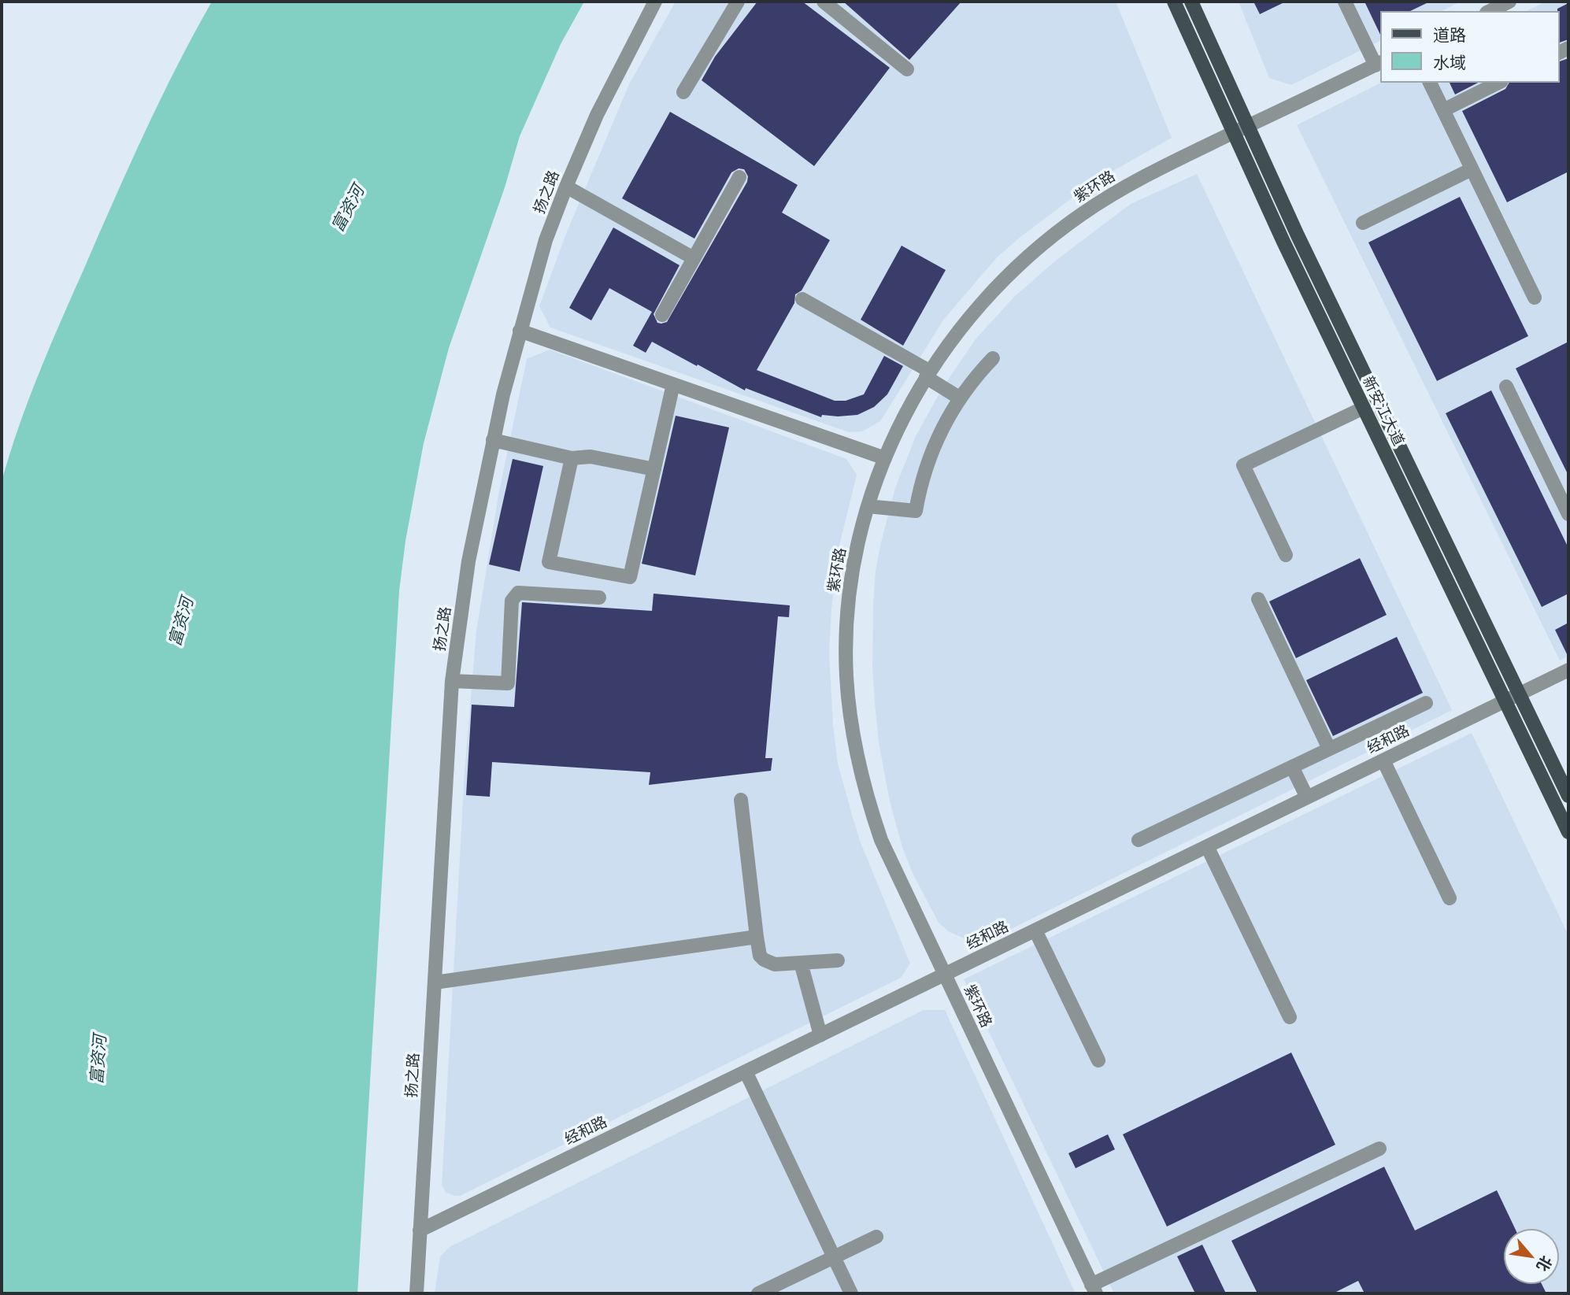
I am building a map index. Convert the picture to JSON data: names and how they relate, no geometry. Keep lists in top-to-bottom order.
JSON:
{
  "streets": {
    "main road": ["新安江大道"],
    "street": ["紫环路", "扬之路", "经和路"]
  },
  "crossings": [
    ["紫环路", "新安江大道"],
    ["紫环路", "经和路"],
    ["扬之路", "经和路"],
    ["新安江大道", "经和路"]
  ],
  "water": ["富资河"],
  "legend": ["道路", "水域"],
  "north": "bottom right"
}
